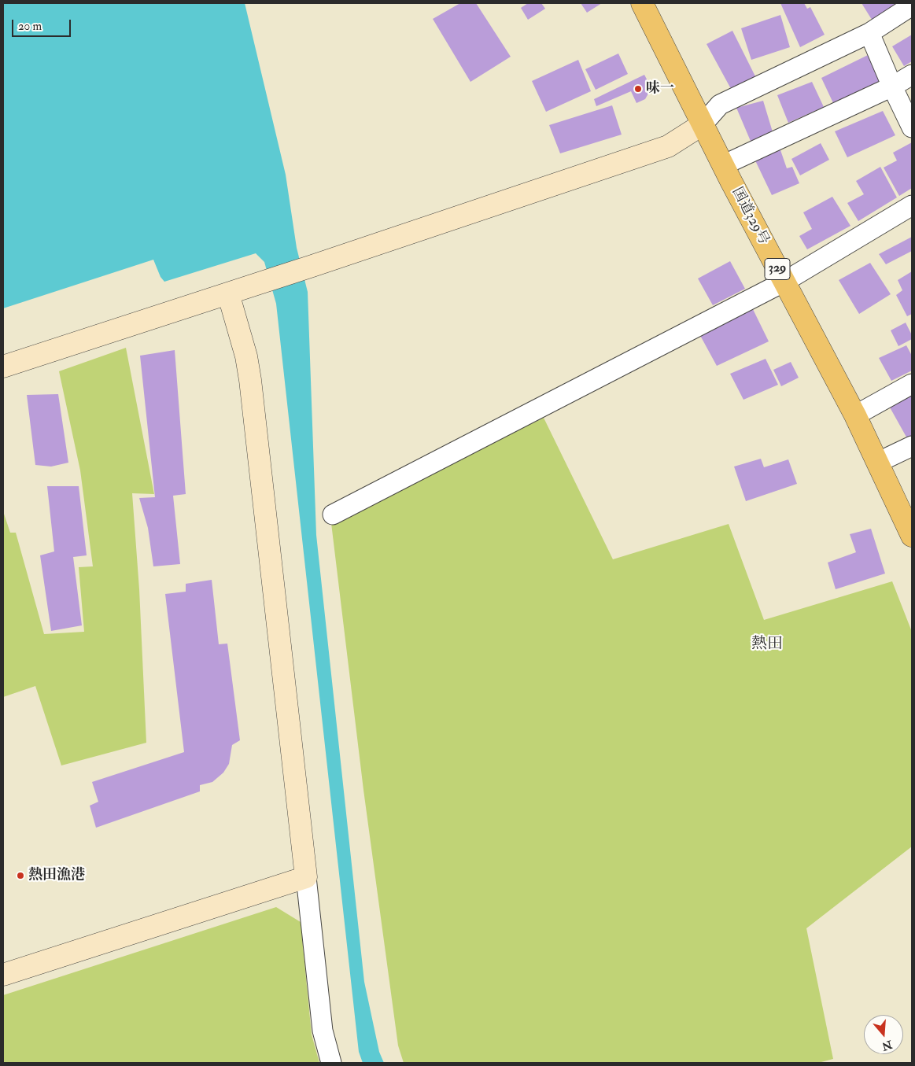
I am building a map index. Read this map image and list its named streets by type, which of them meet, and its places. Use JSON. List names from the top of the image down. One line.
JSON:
{"streets":{"highway":["国道329号","329"]},"districts":["熱田"],"places":["味一","熱田漁港"],"scale_bar":"20 m","north":"bottom"}
